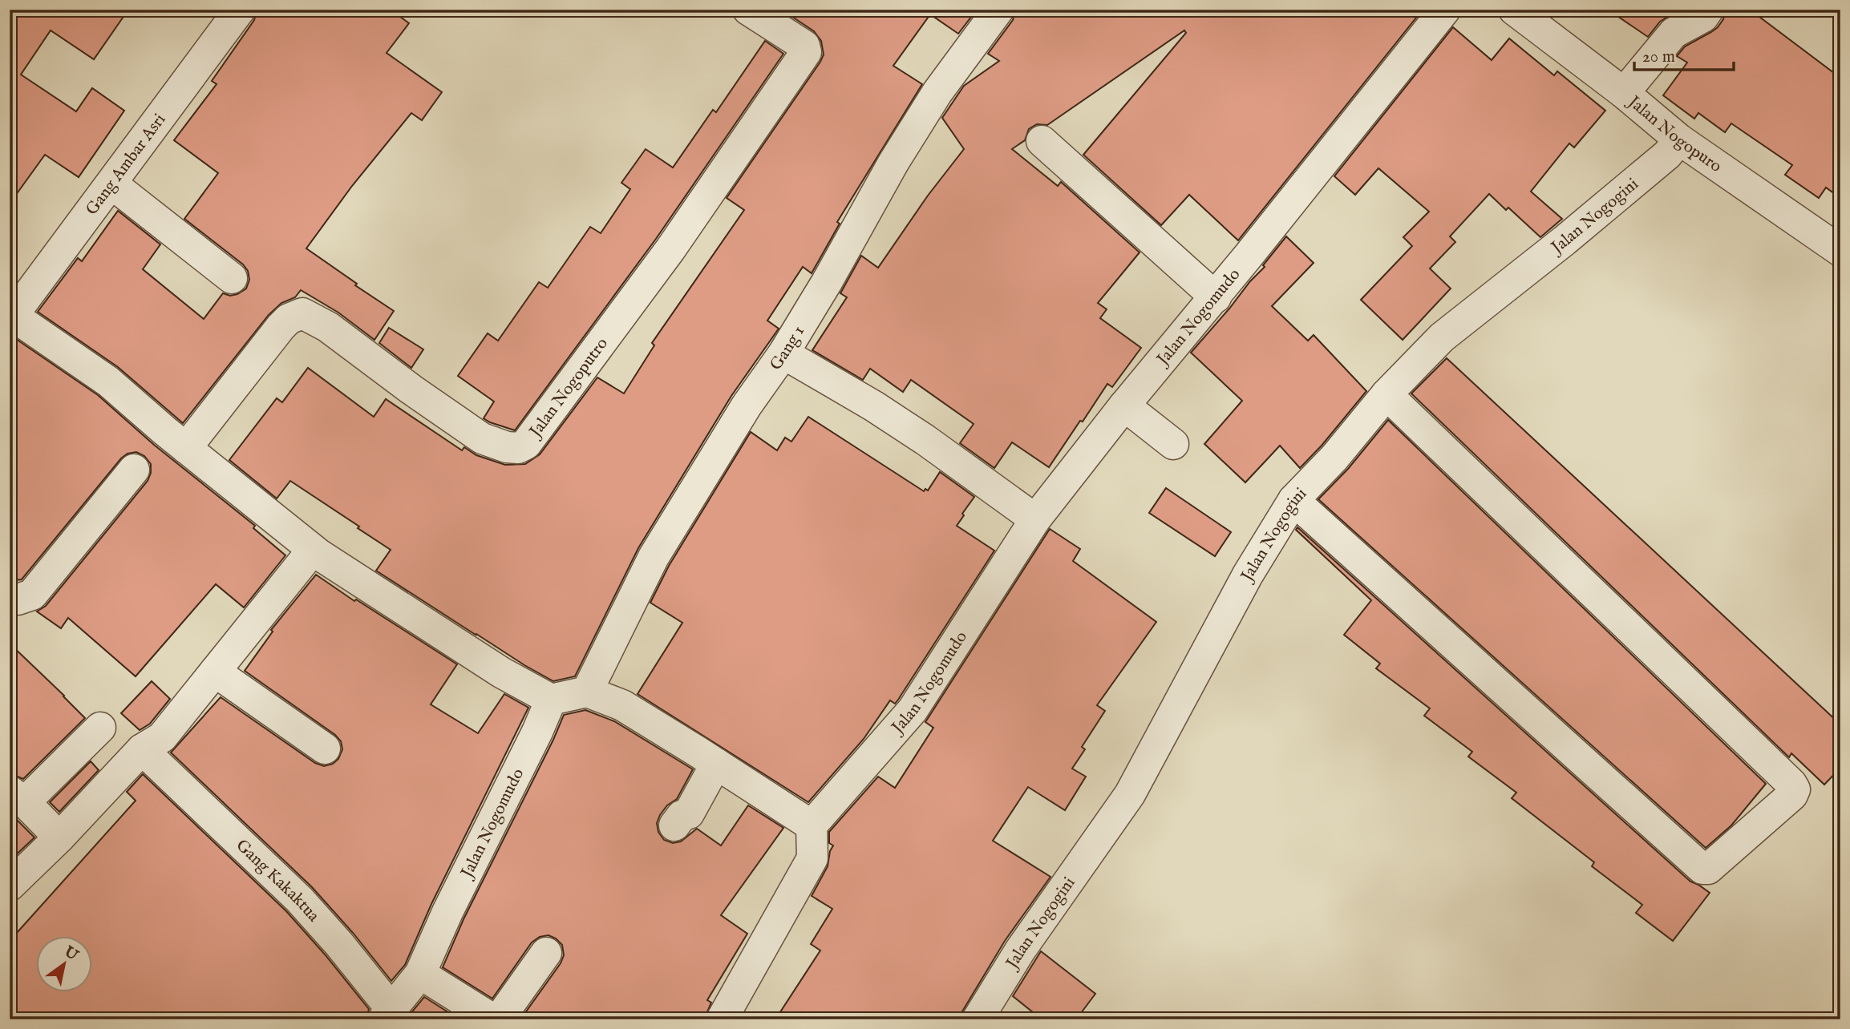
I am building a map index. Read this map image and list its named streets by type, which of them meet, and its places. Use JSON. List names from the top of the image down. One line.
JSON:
{"streets":{"street":["Jalan Nogopuro","Gang Ambar Asri","Jalan Nogogini","Jalan Nogomudo","Gang 1","Jalan Nogoputro","Gang Kakaktua"]},"crossings":[["Jalan Nogopuro","Jalan Nogogini"],["Jalan Nogomudo","Gang Kakaktua"]],"scale_bar":"20 m","north":"top right"}
